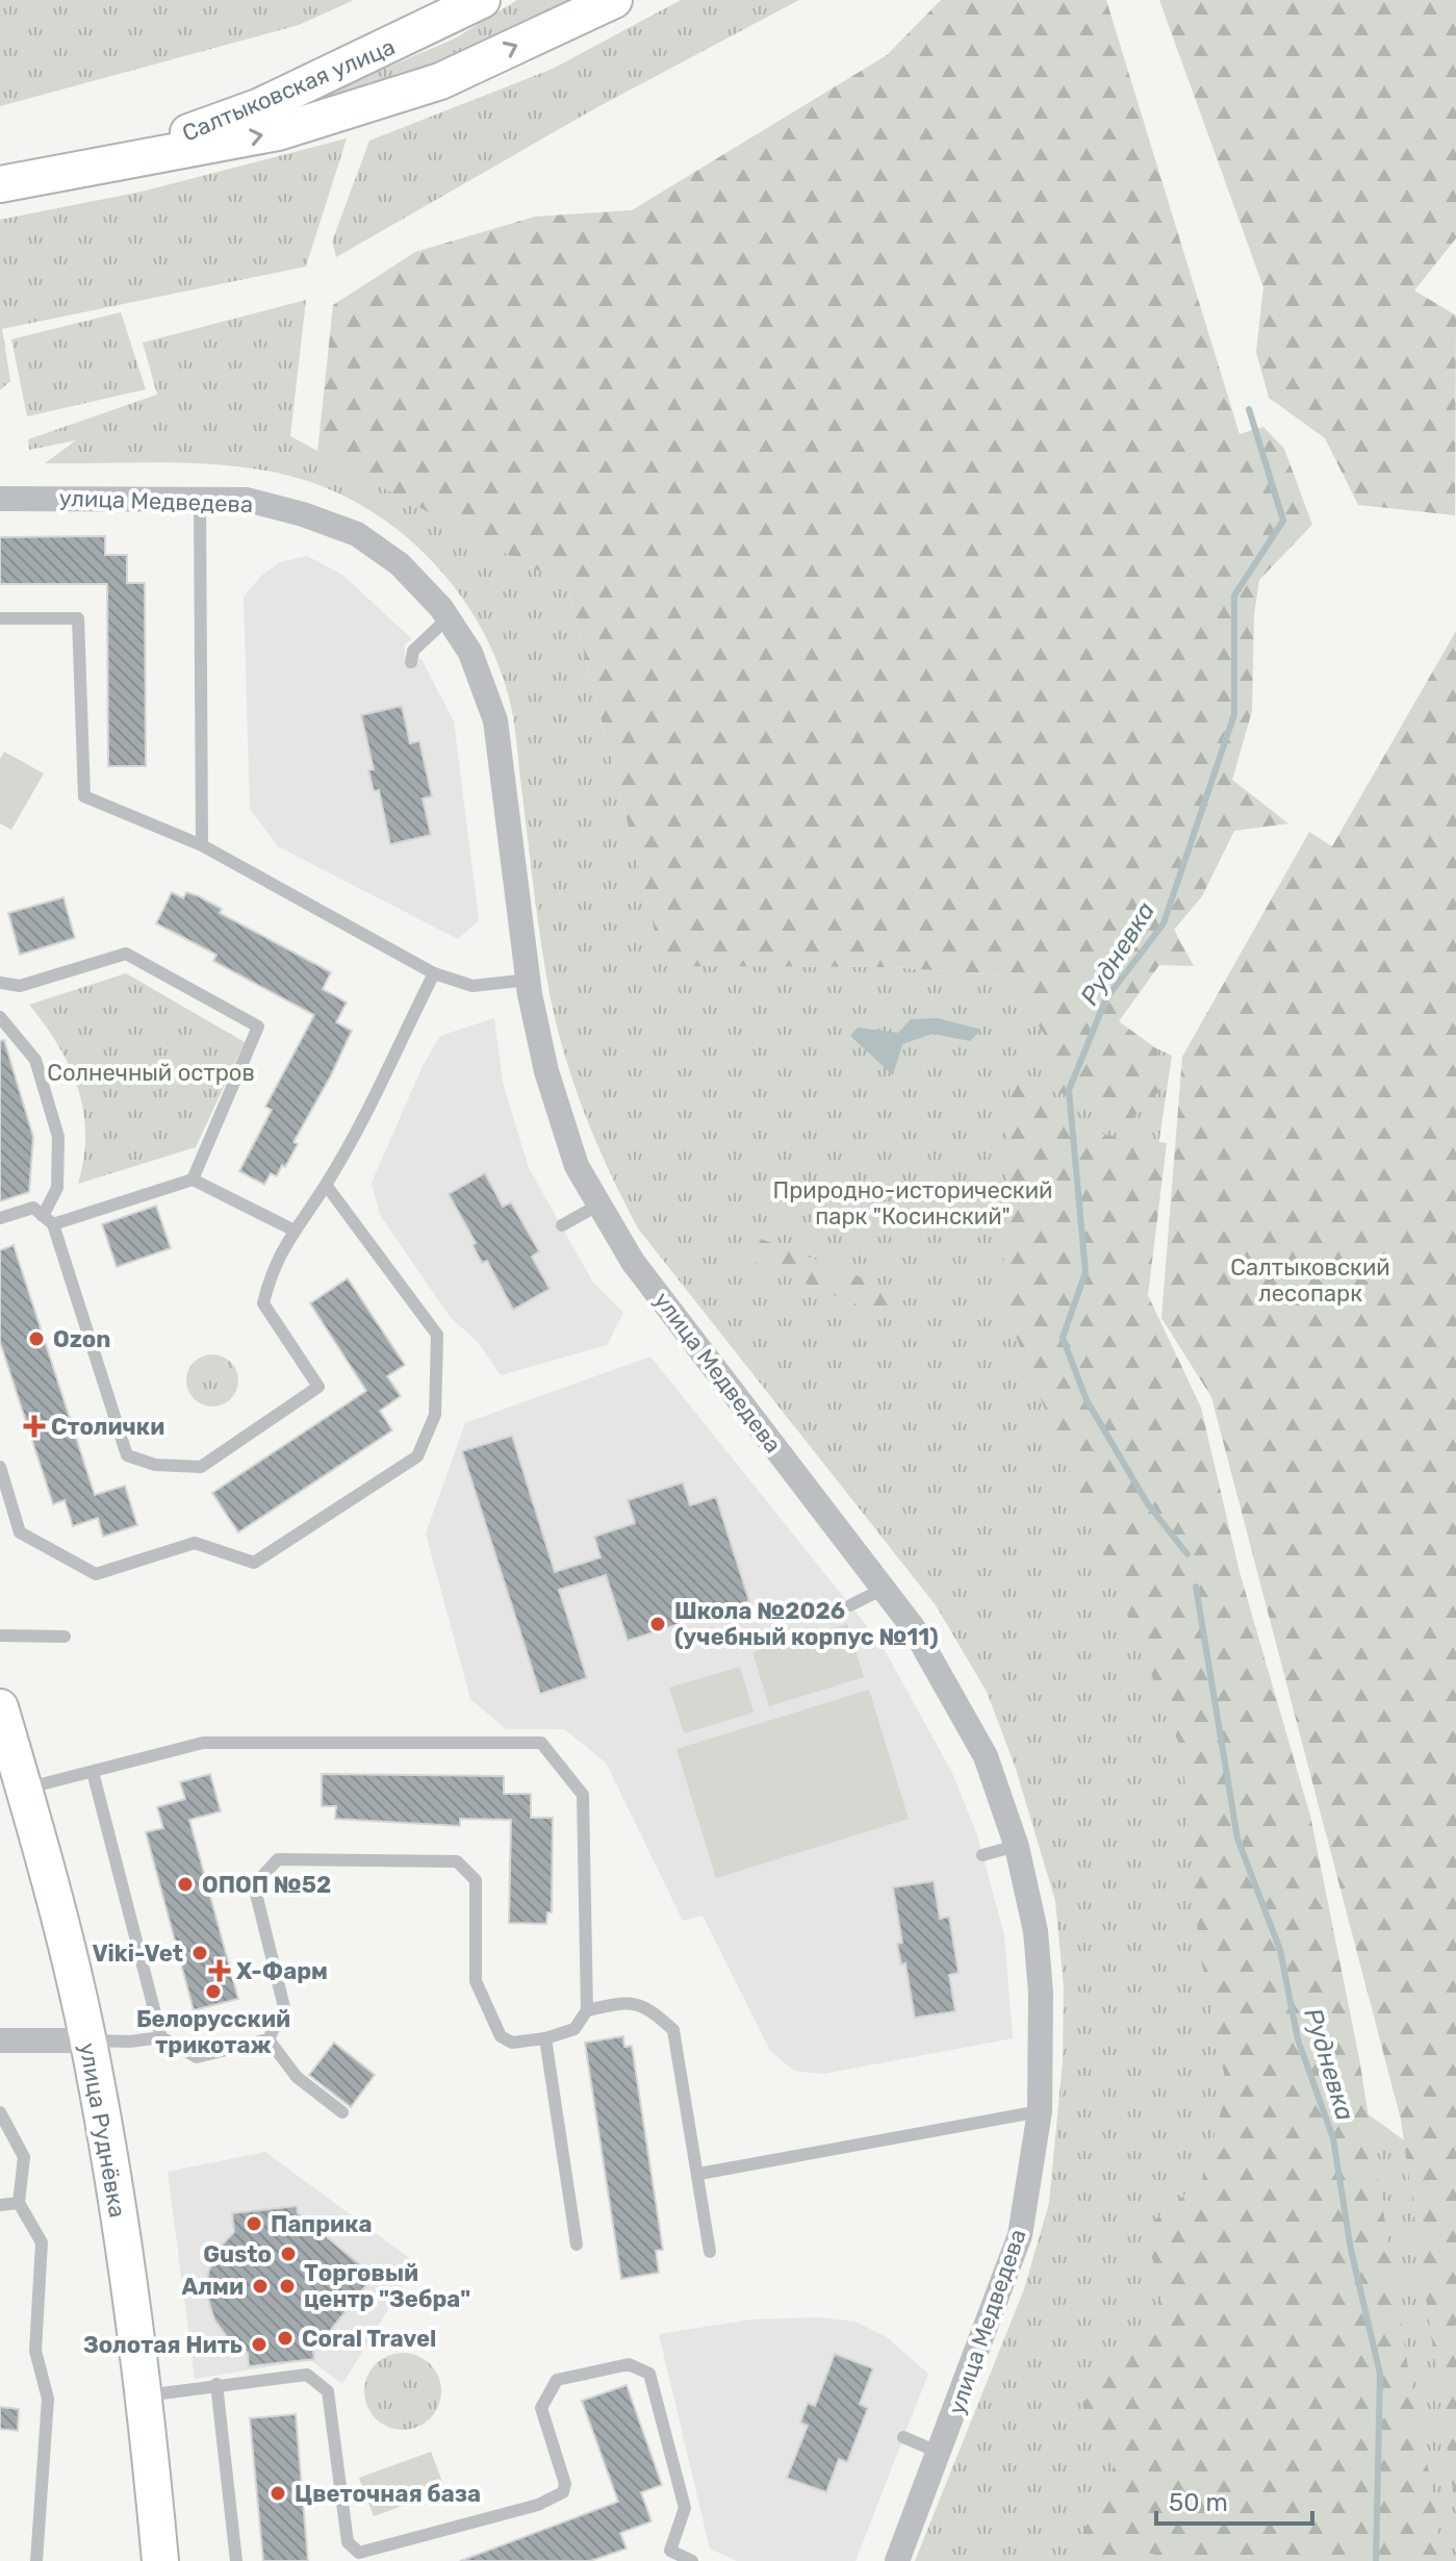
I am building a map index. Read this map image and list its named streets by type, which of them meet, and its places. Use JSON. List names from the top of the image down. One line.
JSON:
{"streets":{"main road":["Салтыковская улица","улица Руднёвка"],"street":["улица Медведева"]},"water":["Рудневка"],"parks":["Солнечный остров","Природно-исторический парк \"Косинский\"","Салтыковский лесопарк"],"places":{"other":["Ozon","Школа №2026 (учебный корпус №11)","ОПОП №52","Viki-Vet","Белорусский трикотаж","Паприка","Gusto","Алми","Торговый центр \"Зебра\"","Coral Travel","Золотая Нить","Цветочная база"],"health":["Столички","X-Фарм"]},"scale_bar":"50 m"}
